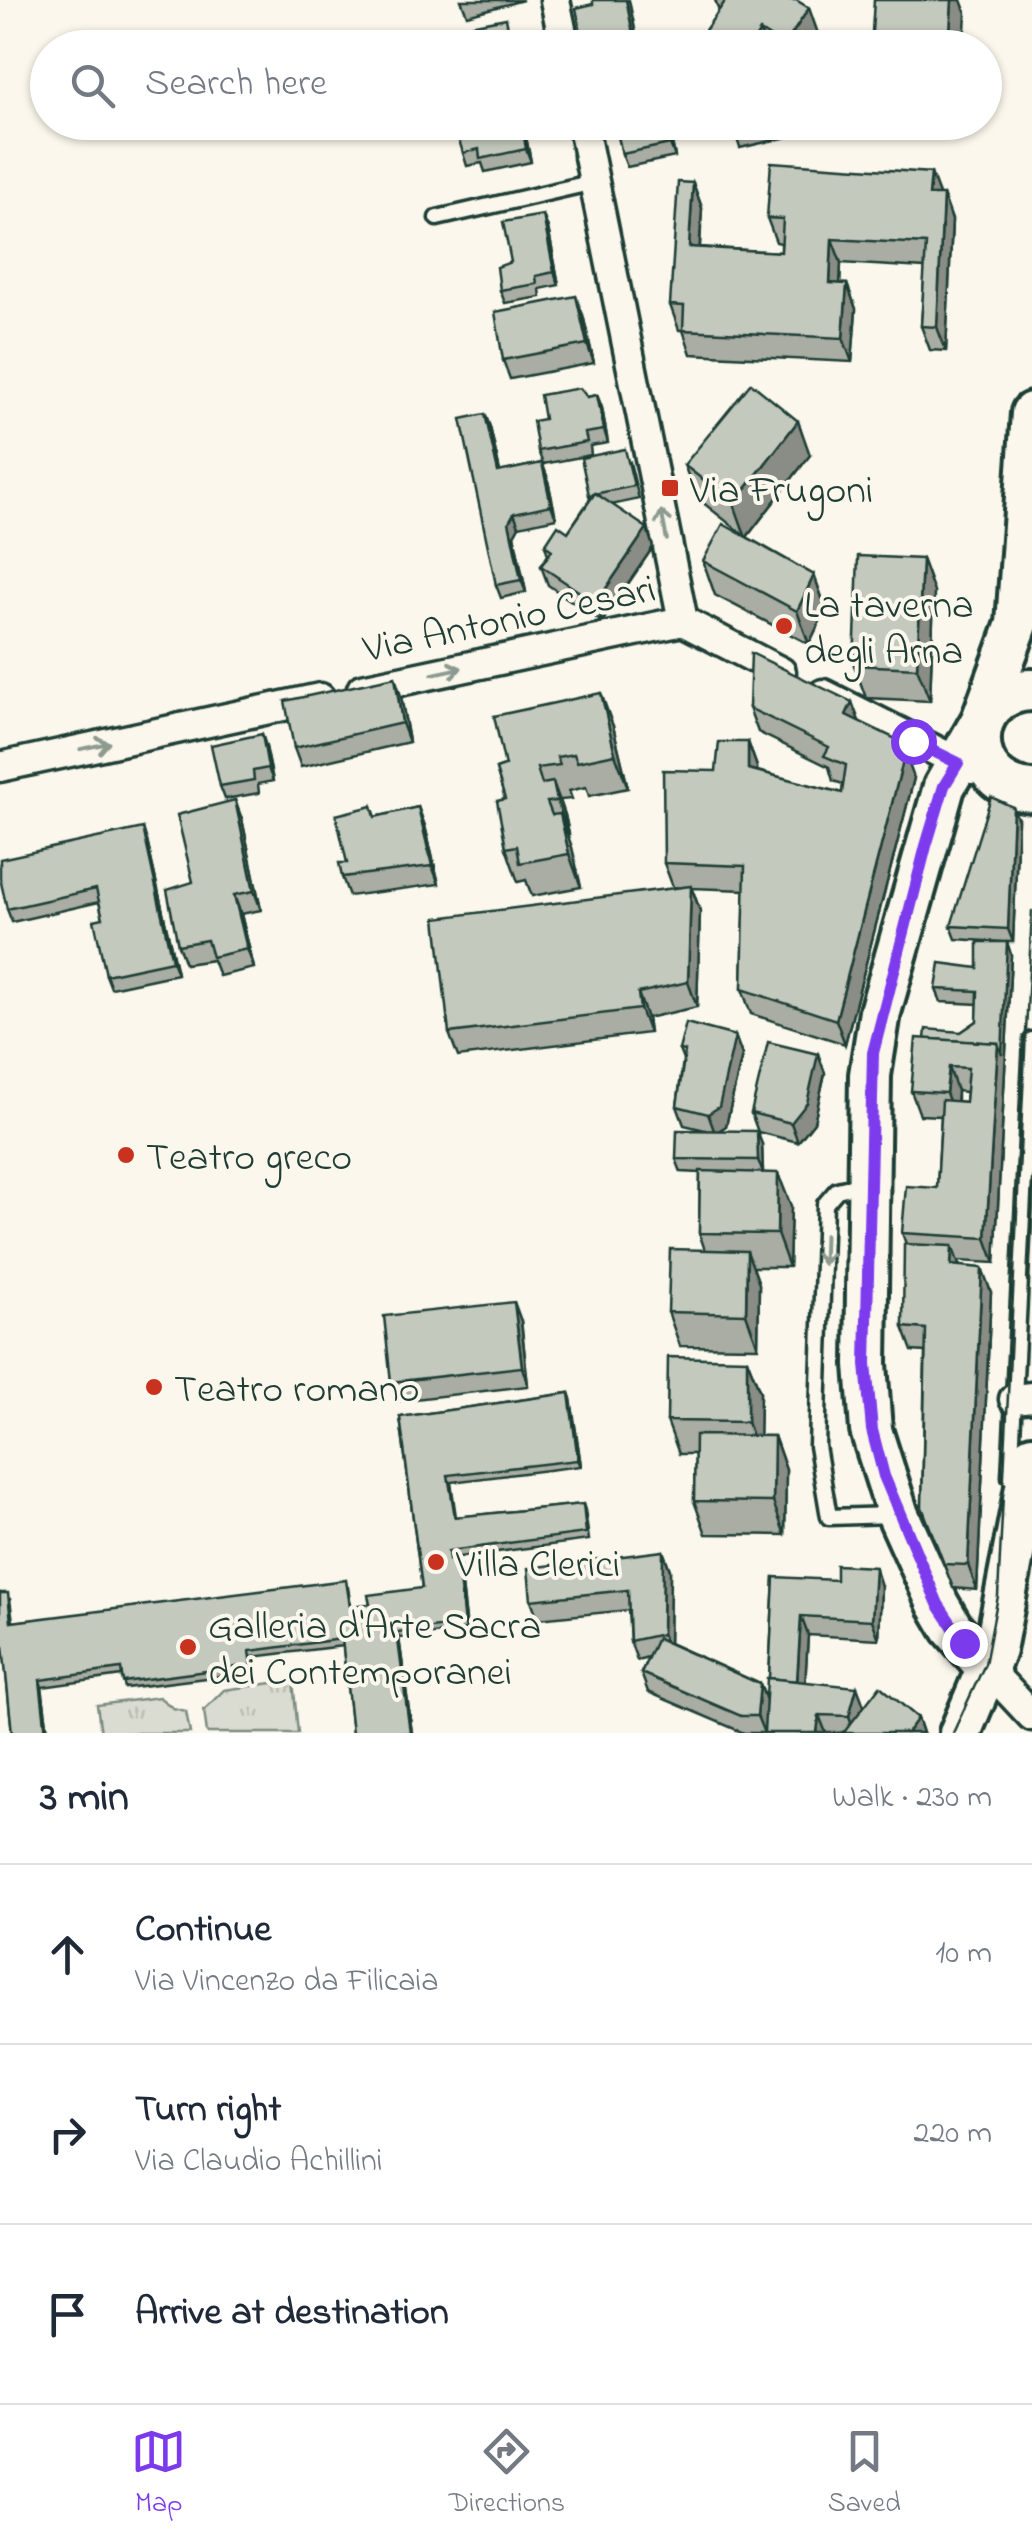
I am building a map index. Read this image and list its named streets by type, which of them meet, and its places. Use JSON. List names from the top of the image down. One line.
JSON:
{"streets":{"street":["Via Antonio Cesari"]},"one_way":["Via Antonio Cesari"],"places":{"transit":["Via Frugoni"],"other":["La taverna degli Arna","Teatro greco","Teatro romano","Villa Clerici","Galleria d'Arte Sacra dei Contemporanei"]},"page":{"search":"Search here","heading":["3 min","Walk · 230 m"],"list":[["Continue","Via Vincenzo da Filicaia","10 m"],["Turn right","Via Claudio Achillini","220 m"],"Arrive at destination"],"nav":["Map","Directions","Saved"]}}
